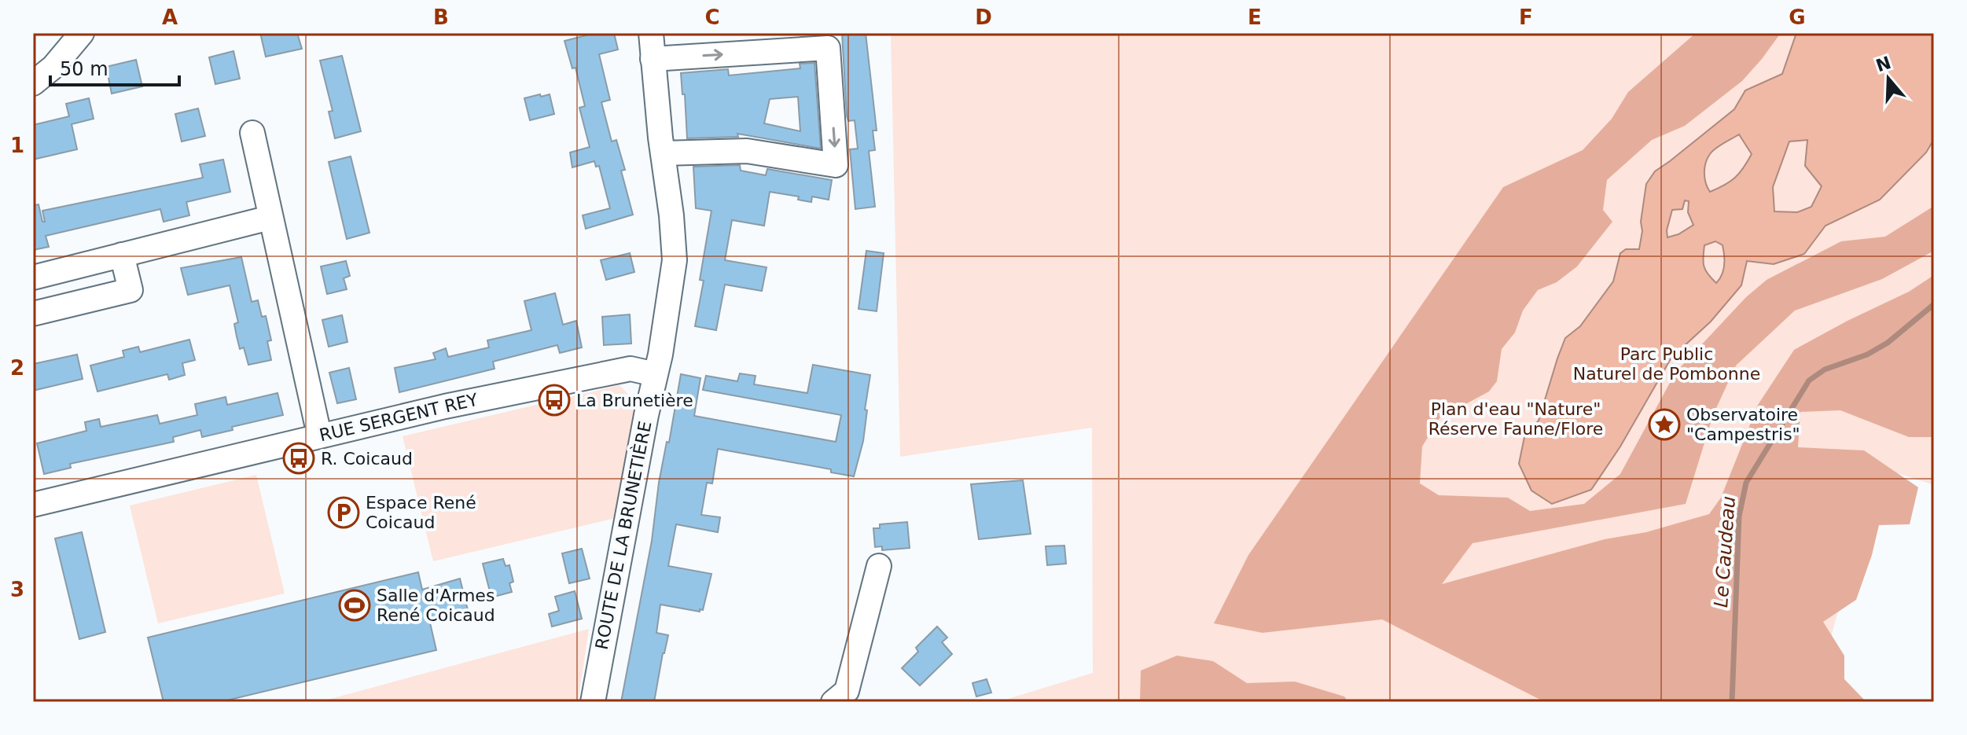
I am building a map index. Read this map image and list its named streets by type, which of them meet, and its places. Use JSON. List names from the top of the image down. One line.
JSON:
{"streets":{"street":["RUE SERGENT REY","ROUTE DE LA BRUNETIÈRE"]},"crossings":[["RUE SERGENT REY","ROUTE DE LA BRUNETIÈRE"]],"water":["Le Caudeau"],"parks":["Parc Public Naturel de Pombonne","Plan d'eau \"Nature\" Réserve Faune/Flore"],"places":{"bus stop":["La Brunetière","R. Coicaud"],"place":["Observatoire \"Campestris\""],"parking":["Espace René Coicaud"],"sports":["Salle d'Armes René Coicaud"]},"scale_bar":"50 m","north":"top","grid":{"columns":["A","B","C","D","E","F","G"],"rows":["1","2","3"]}}
